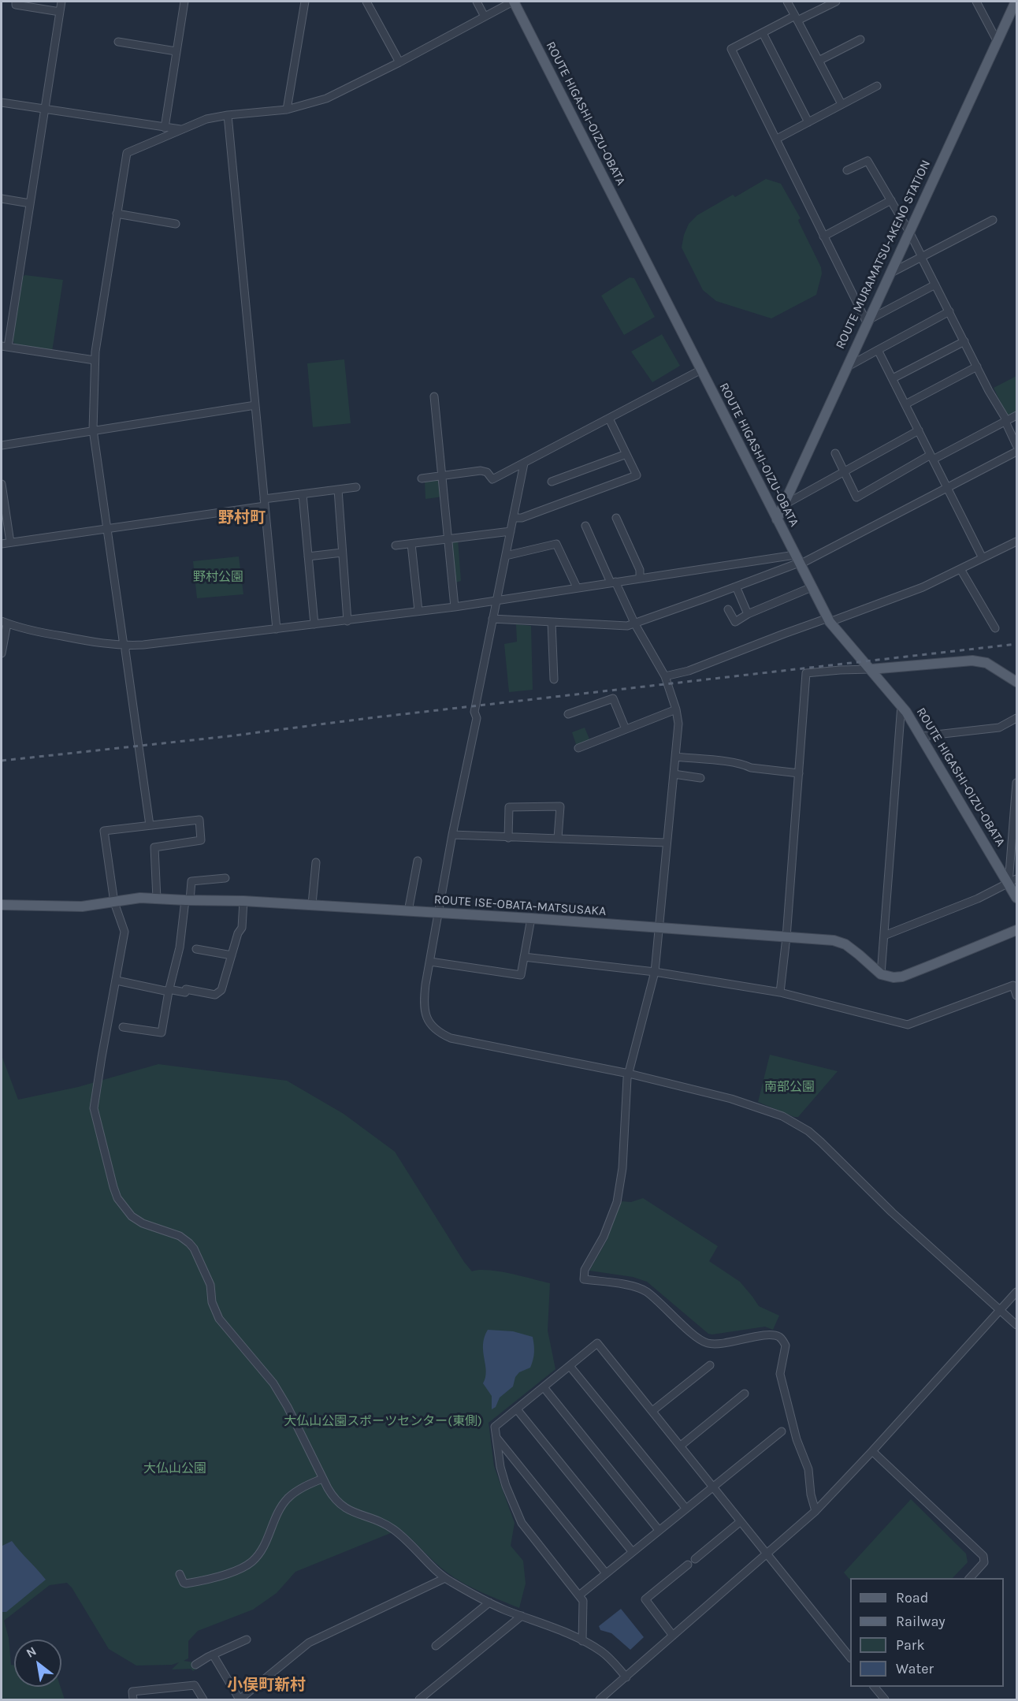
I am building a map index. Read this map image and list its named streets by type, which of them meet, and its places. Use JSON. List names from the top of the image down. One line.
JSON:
{"streets":{"main road":["ROUTE HIGASHI-OIZU-OBATA","ROUTE MURAMATSU-AKENO STATION","ROUTE ISE-OBATA-MATSUSAKA"]},"crossings":[["ROUTE HIGASHI-OIZU-OBATA","ROUTE MURAMATSU-AKENO STATION"]],"districts":["野村町","小俣町新村"],"parks":["野村公園","南部公園","大仏山公園スポーツセンター(東側)","大仏山公園"],"legend":["Road","Railway","Park","Water"],"north":"top left"}
